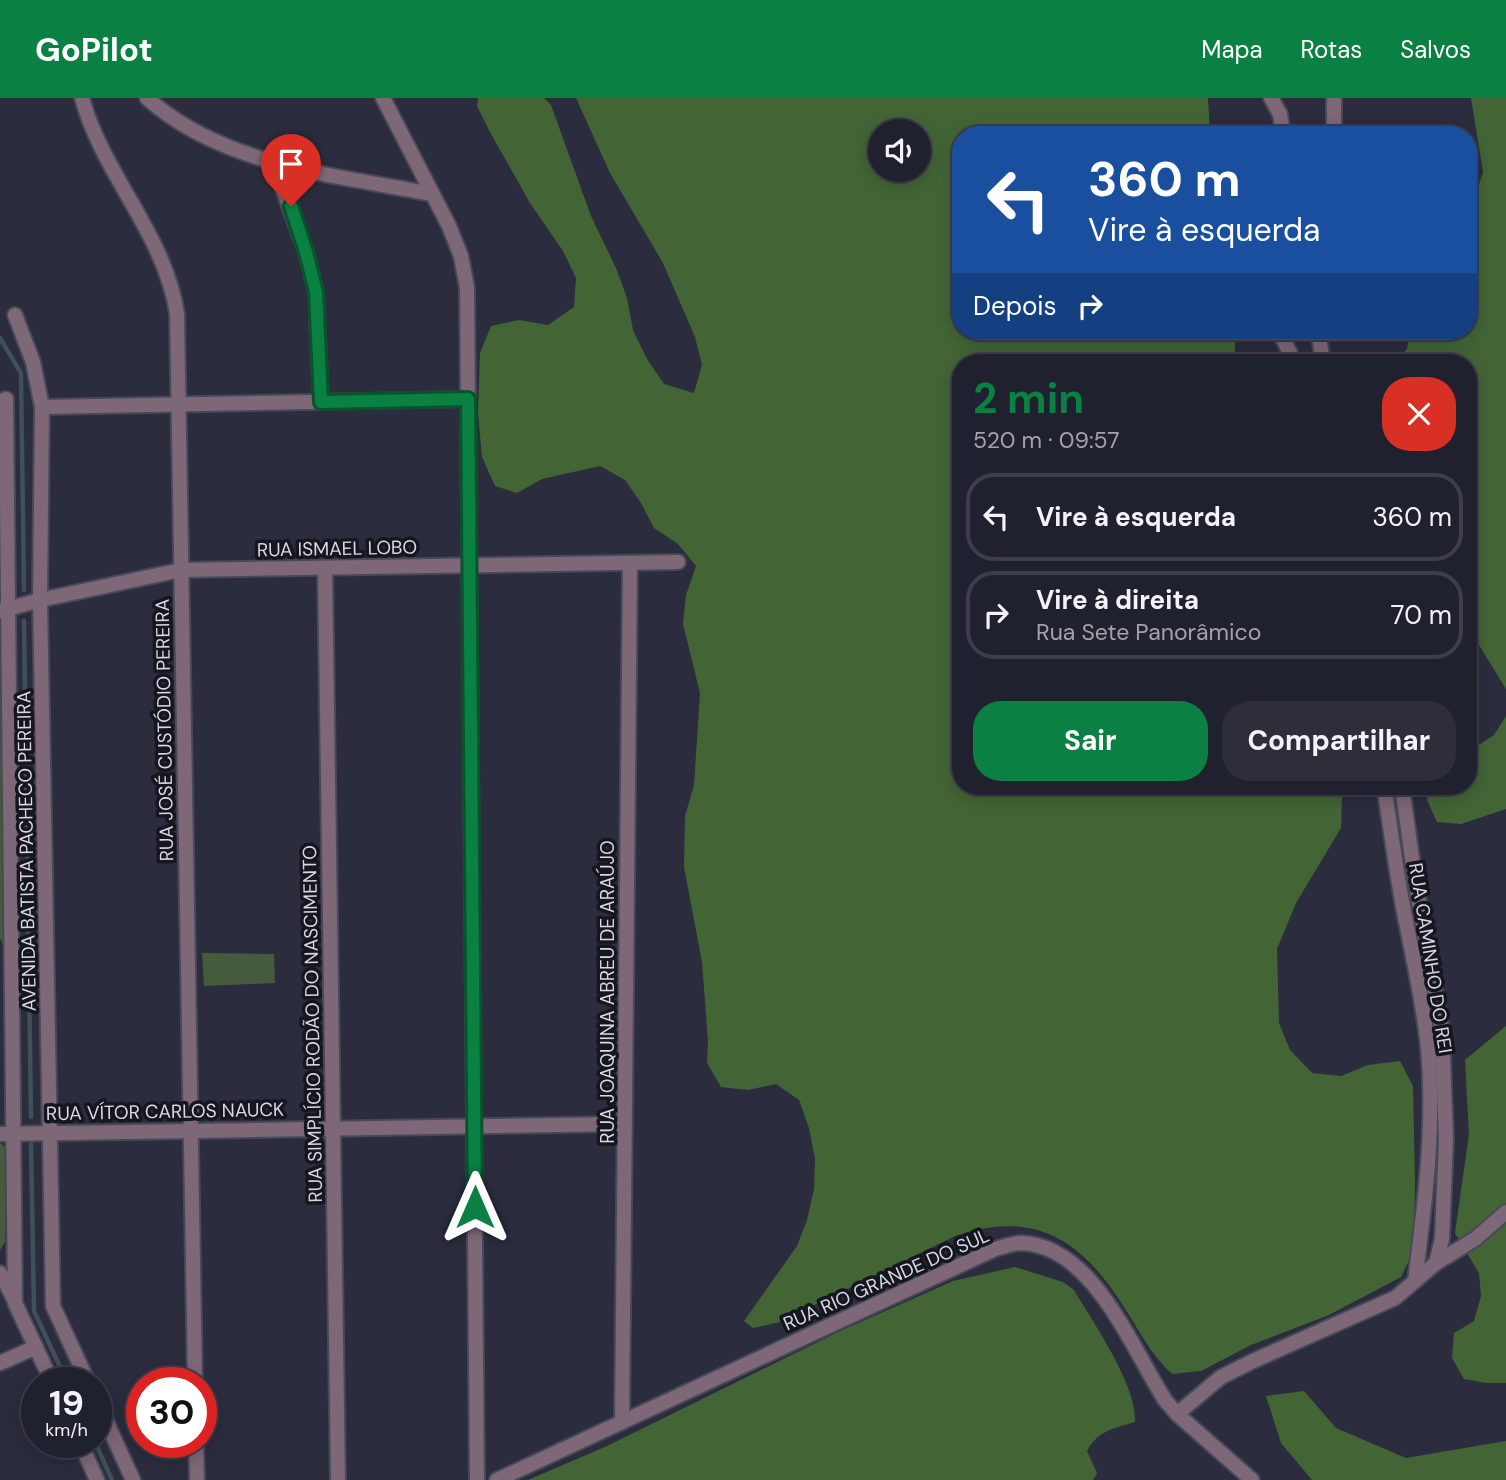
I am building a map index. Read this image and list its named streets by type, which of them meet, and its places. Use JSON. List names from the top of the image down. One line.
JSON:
{"streets":{"street":["RUA ISMAEL LOBO","RUA JOSÉ CUSTÓDIO PEREIRA","AVENIDA BATISTA PACHECO PEREIRA","RUA CAMINHO DO REI","RUA JOAQUINA ABREU DE ARAÚJO","RUA SIMPLÍCIO RODÃO DO NASCIMENTO","RUA VÍTOR CARLOS NAUCK","RUA RIO GRANDE DO SUL"]},"crossings":[["RUA ISMAEL LOBO","RUA JOSÉ CUSTÓDIO PEREIRA"],["RUA ISMAEL LOBO","AVENIDA BATISTA PACHECO PEREIRA"],["RUA ISMAEL LOBO","RUA JOAQUINA ABREU DE ARAÚJO"],["RUA ISMAEL LOBO","RUA SIMPLÍCIO RODÃO DO NASCIMENTO"],["RUA JOSÉ CUSTÓDIO PEREIRA","RUA VÍTOR CARLOS NAUCK"],["AVENIDA BATISTA PACHECO PEREIRA","RUA VÍTOR CARLOS NAUCK"],["RUA JOAQUINA ABREU DE ARAÚJO","RUA VÍTOR CARLOS NAUCK"],["RUA JOAQUINA ABREU DE ARAÚJO","RUA RIO GRANDE DO SUL"],["RUA SIMPLÍCIO RODÃO DO NASCIMENTO","RUA VÍTOR CARLOS NAUCK"]],"page":{"header":"GoPilot","nav":["Mapa","Rotas","Salvos"],"turn":["360 m","Vire à esquerda"],"then":"Depois","heading":["2 min","520 m · 09:57"],"list":[{"name":"Vire à esquerda","value":"360 m"},{"name":"Vire à direita","note":"Rua Sete Panorâmico","value":"70 m"}],"buttons":["Sair","Compartilhar"],"speed":"19 km/h","limit":"30"}}
